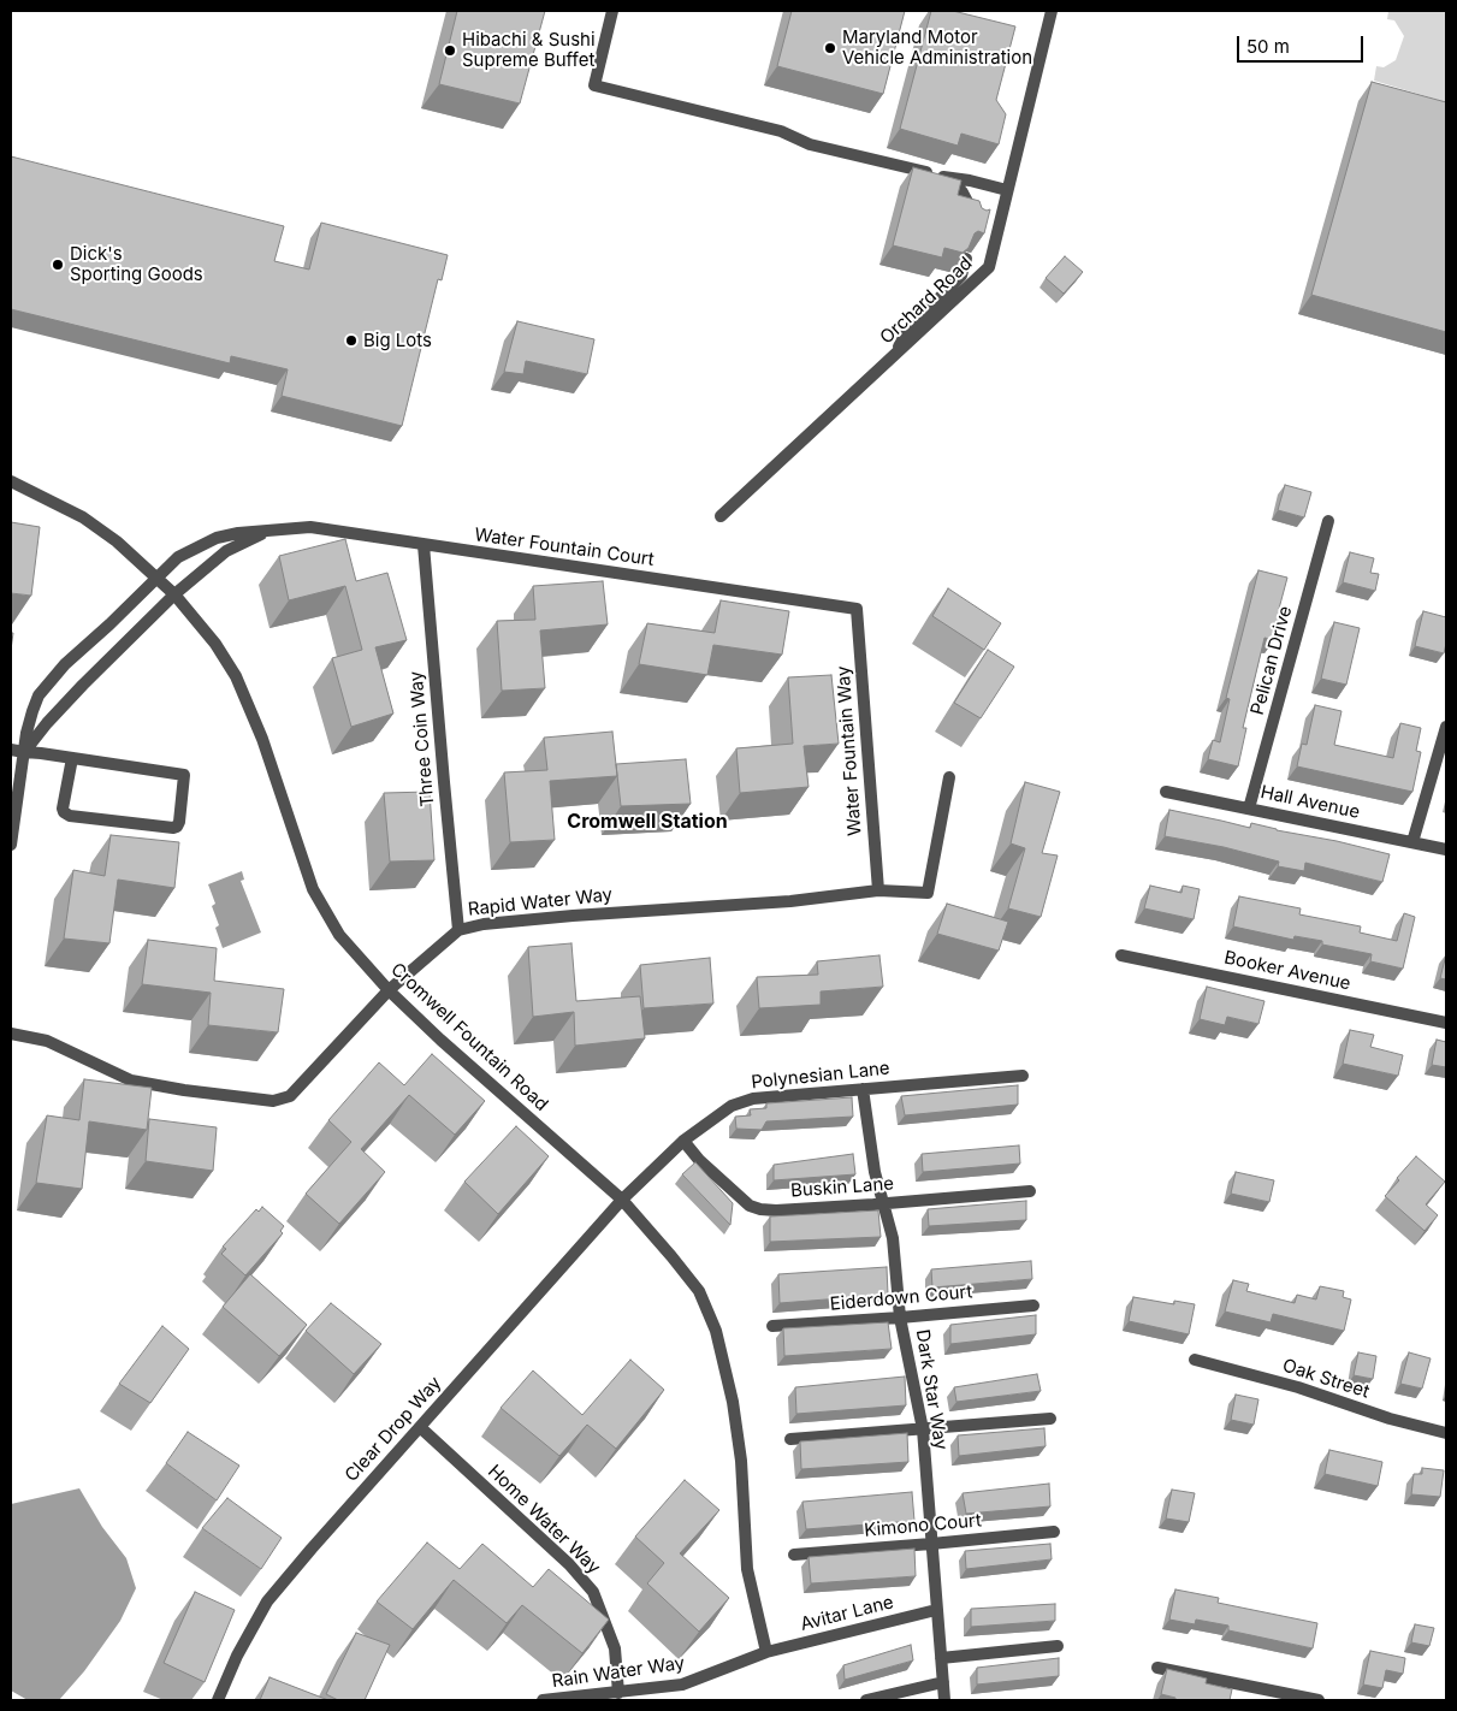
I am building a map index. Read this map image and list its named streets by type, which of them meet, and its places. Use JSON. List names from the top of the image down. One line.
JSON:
{"streets":{"street":["Orchard Road","Water Fountain Court","Pelican Drive","Three Coin Way","Water Fountain Way","Hall Avenue","Rapid Water Way","Booker Avenue","Cromwell Fountain Road","Polynesian Lane","Buskin Lane","Eiderdown Court","Oak Street","Dark Star Way","Clear Drop Way","Home Water Way","Kimono Court","Avitar Lane","Rain Water Way"]},"crossings":[["Water Fountain Court","Three Coin Way"],["Water Fountain Court","Water Fountain Way"],["Water Fountain Court","Cromwell Fountain Road"],["Pelican Drive","Hall Avenue"],["Three Coin Way","Rapid Water Way"],["Water Fountain Way","Rapid Water Way"],["Rapid Water Way","Cromwell Fountain Road"],["Cromwell Fountain Road","Polynesian Lane"],["Cromwell Fountain Road","Clear Drop Way"],["Cromwell Fountain Road","Avitar Lane"],["Cromwell Fountain Road","Rain Water Way"],["Polynesian Lane","Buskin Lane"],["Polynesian Lane","Dark Star Way"],["Polynesian Lane","Clear Drop Way"],["Buskin Lane","Dark Star Way"],["Eiderdown Court","Dark Star Way"],["Dark Star Way","Kimono Court"],["Dark Star Way","Avitar Lane"],["Clear Drop Way","Home Water Way"],["Home Water Way","Rain Water Way"],["Avitar Lane","Rain Water Way"]],"districts":["Cromwell Station"],"places":["Maryland Motor Vehicle Administration","Hibachi & Sushi Supreme Buffet","Dick's Sporting Goods","Big Lots"],"scale_bar":"50 m"}
